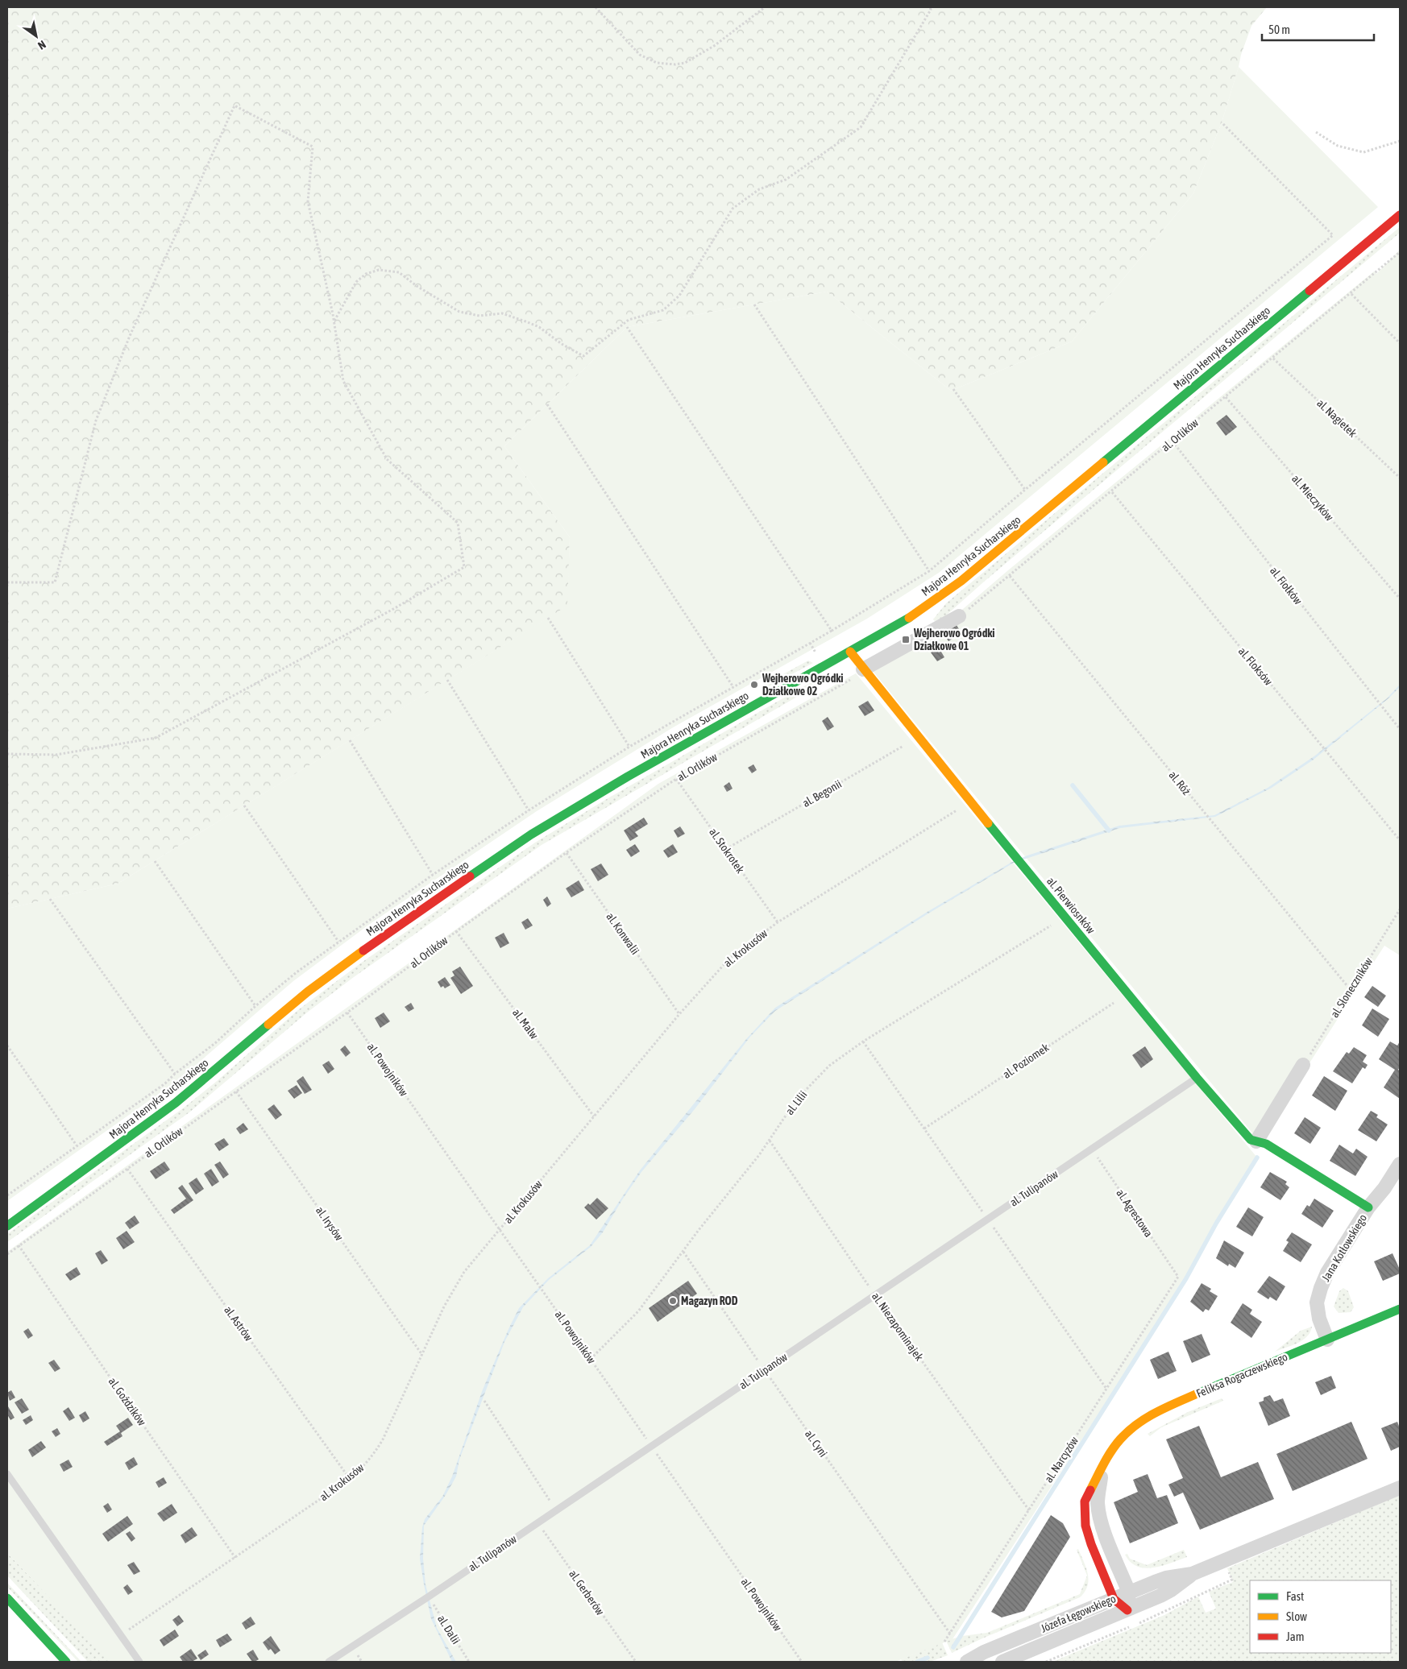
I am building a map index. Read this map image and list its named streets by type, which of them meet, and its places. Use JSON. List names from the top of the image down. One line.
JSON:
{"streets":{"street":["Majora Henryka Sucharskiego","al. Pierwiosnków","Jana Kotłowskiego","Feliksa Rogaczewskiego","Józefa Łęgowskiego"],"lane":["al. Tulipanów"],"path":["al. Nagietek","al. Orlików","al. Mieczyków","al. Fiołków","al. Floksów","al. Róż","al. Begonii","al. Stokrotek","al. Konwalii","al. Krokusów","al. Słoneczników","al. Malw","al. Poziomek","al. Powojników","al. Lilii","al. Agrestowa","al. Irysów","al. Astrów","al. Niezapominajek","al. Goździków","al. Cyni","al. Narcyzów","al. Gerberów","al. Dalii"]},"crossings":[["Majora Henryka Sucharskiego","al. Pierwiosnków"],["al. Nagietek","al. Orlików"],["al. Orlików","al. Mieczyków"],["al. Orlików","al. Fiołków"],["al. Orlików","al. Floksów"],["al. Orlików","al. Róż"],["al. Orlików","al. Stokrotek"],["al. Orlików","al. Pierwiosnków"],["al. Orlików","al. Konwalii"],["al. Orlików","al. Malw"],["al. Orlików","al. Powojników"],["al. Orlików","al. Irysów"],["al. Orlików","al. Astrów"],["al. Orlików","al. Goździków"],["al. Róż","al. Słoneczników"],["al. Begonii","al. Stokrotek"],["al. Begonii","al. Pierwiosnków"],["al. Stokrotek","al. Krokusów"],["al. Pierwiosnków","al. Krokusów"],["al. Pierwiosnków","al. Poziomek"],["al. Pierwiosnków","al. Lilii"],["al. Pierwiosnków","al. Tulipanów"],["al. Pierwiosnków","Jana Kotłowskiego"],["al. Konwalii","al. Krokusów"],["al. Krokusów","al. Malw"],["al. Krokusów","al. Powojników"],["al. Krokusów","al. Irysów"],["al. Krokusów","al. Astrów"],["al. Krokusów","al. Goździków"],["al. Powojników","al. Lilii"],["al. Powojników","al. Tulipanów"],["al. Lilii","al. Niezapominajek"],["al. Lilii","al. Cyni"],["al. Tulipanów","al. Agrestowa"],["al. Tulipanów","al. Niezapominajek"],["al. Tulipanów","al. Cyni"],["al. Tulipanów","al. Gerberów"],["al. Tulipanów","al. Dalii"],["al. Agrestowa","al. Narcyzów"],["Jana Kotłowskiego","Feliksa Rogaczewskiego"],["al. Niezapominajek","al. Narcyzów"],["Feliksa Rogaczewskiego","Józefa Łęgowskiego"],["al. Cyni","al. Narcyzów"]],"places":{"transit":["Wejherowo Ogródki Działkowe 01"],"other":["Wejherowo Ogródki Działkowe 02","Magazyn ROD"]},"legend":["Fast","Slow","Jam"],"scale_bar":"50 m","north":"bottom right"}
